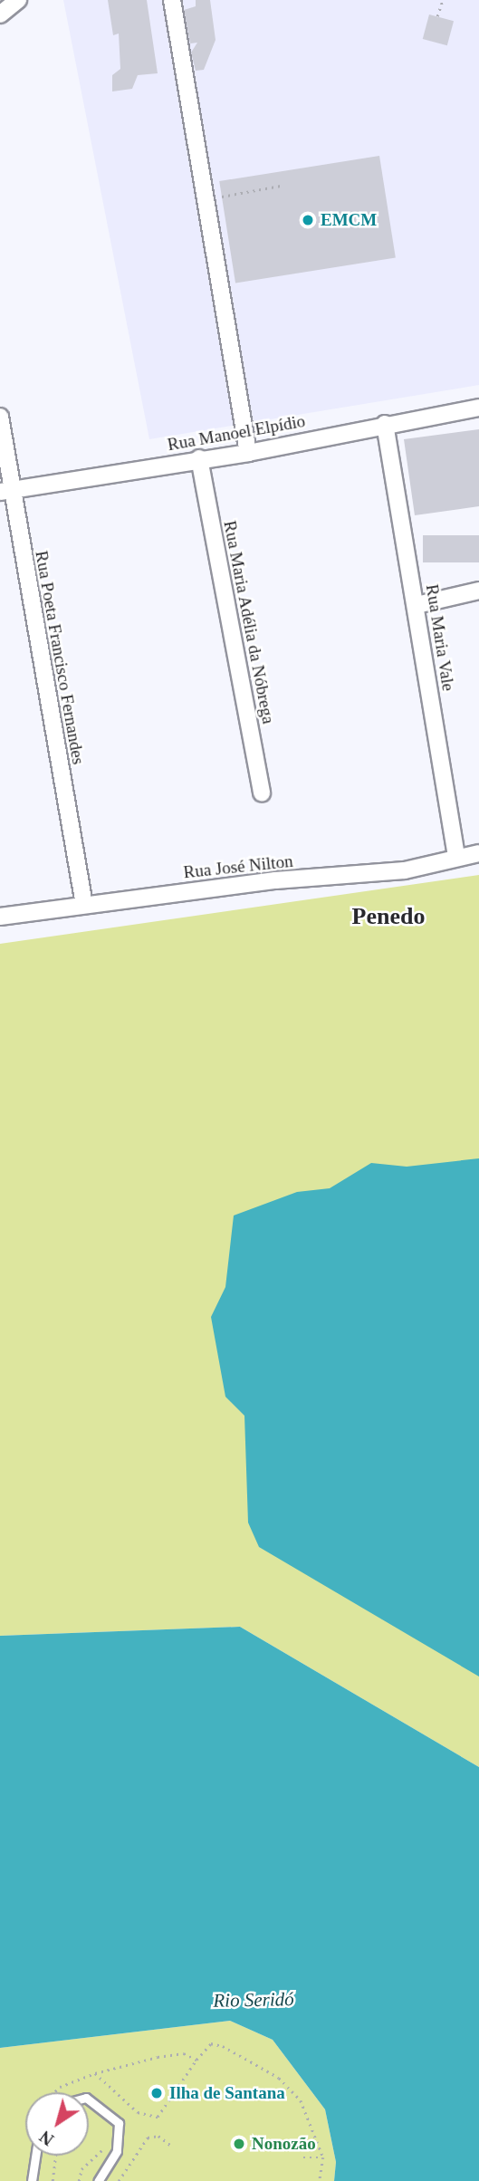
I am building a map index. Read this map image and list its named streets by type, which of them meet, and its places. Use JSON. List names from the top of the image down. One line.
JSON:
{"streets":{"street":["Rua Manoel Elpídio","Rua Maria Adélia da Nóbrega","Rua Maria Vale","Rua Poeta Francisco Fernandes","Rua José Nilton"]},"crossings":[["Rua Manoel Elpídio","Rua Maria Adélia da Nóbrega"],["Rua Manoel Elpídio","Rua Maria Vale"],["Rua Manoel Elpídio","Rua Poeta Francisco Fernandes"],["Rua Maria Vale","Rua José Nilton"],["Rua Poeta Francisco Fernandes","Rua José Nilton"]],"districts":["Penedo"],"water":["Rio Seridó"],"places":["EMCM","Ilha de Santana","Nonozão"],"north":"bottom left"}
